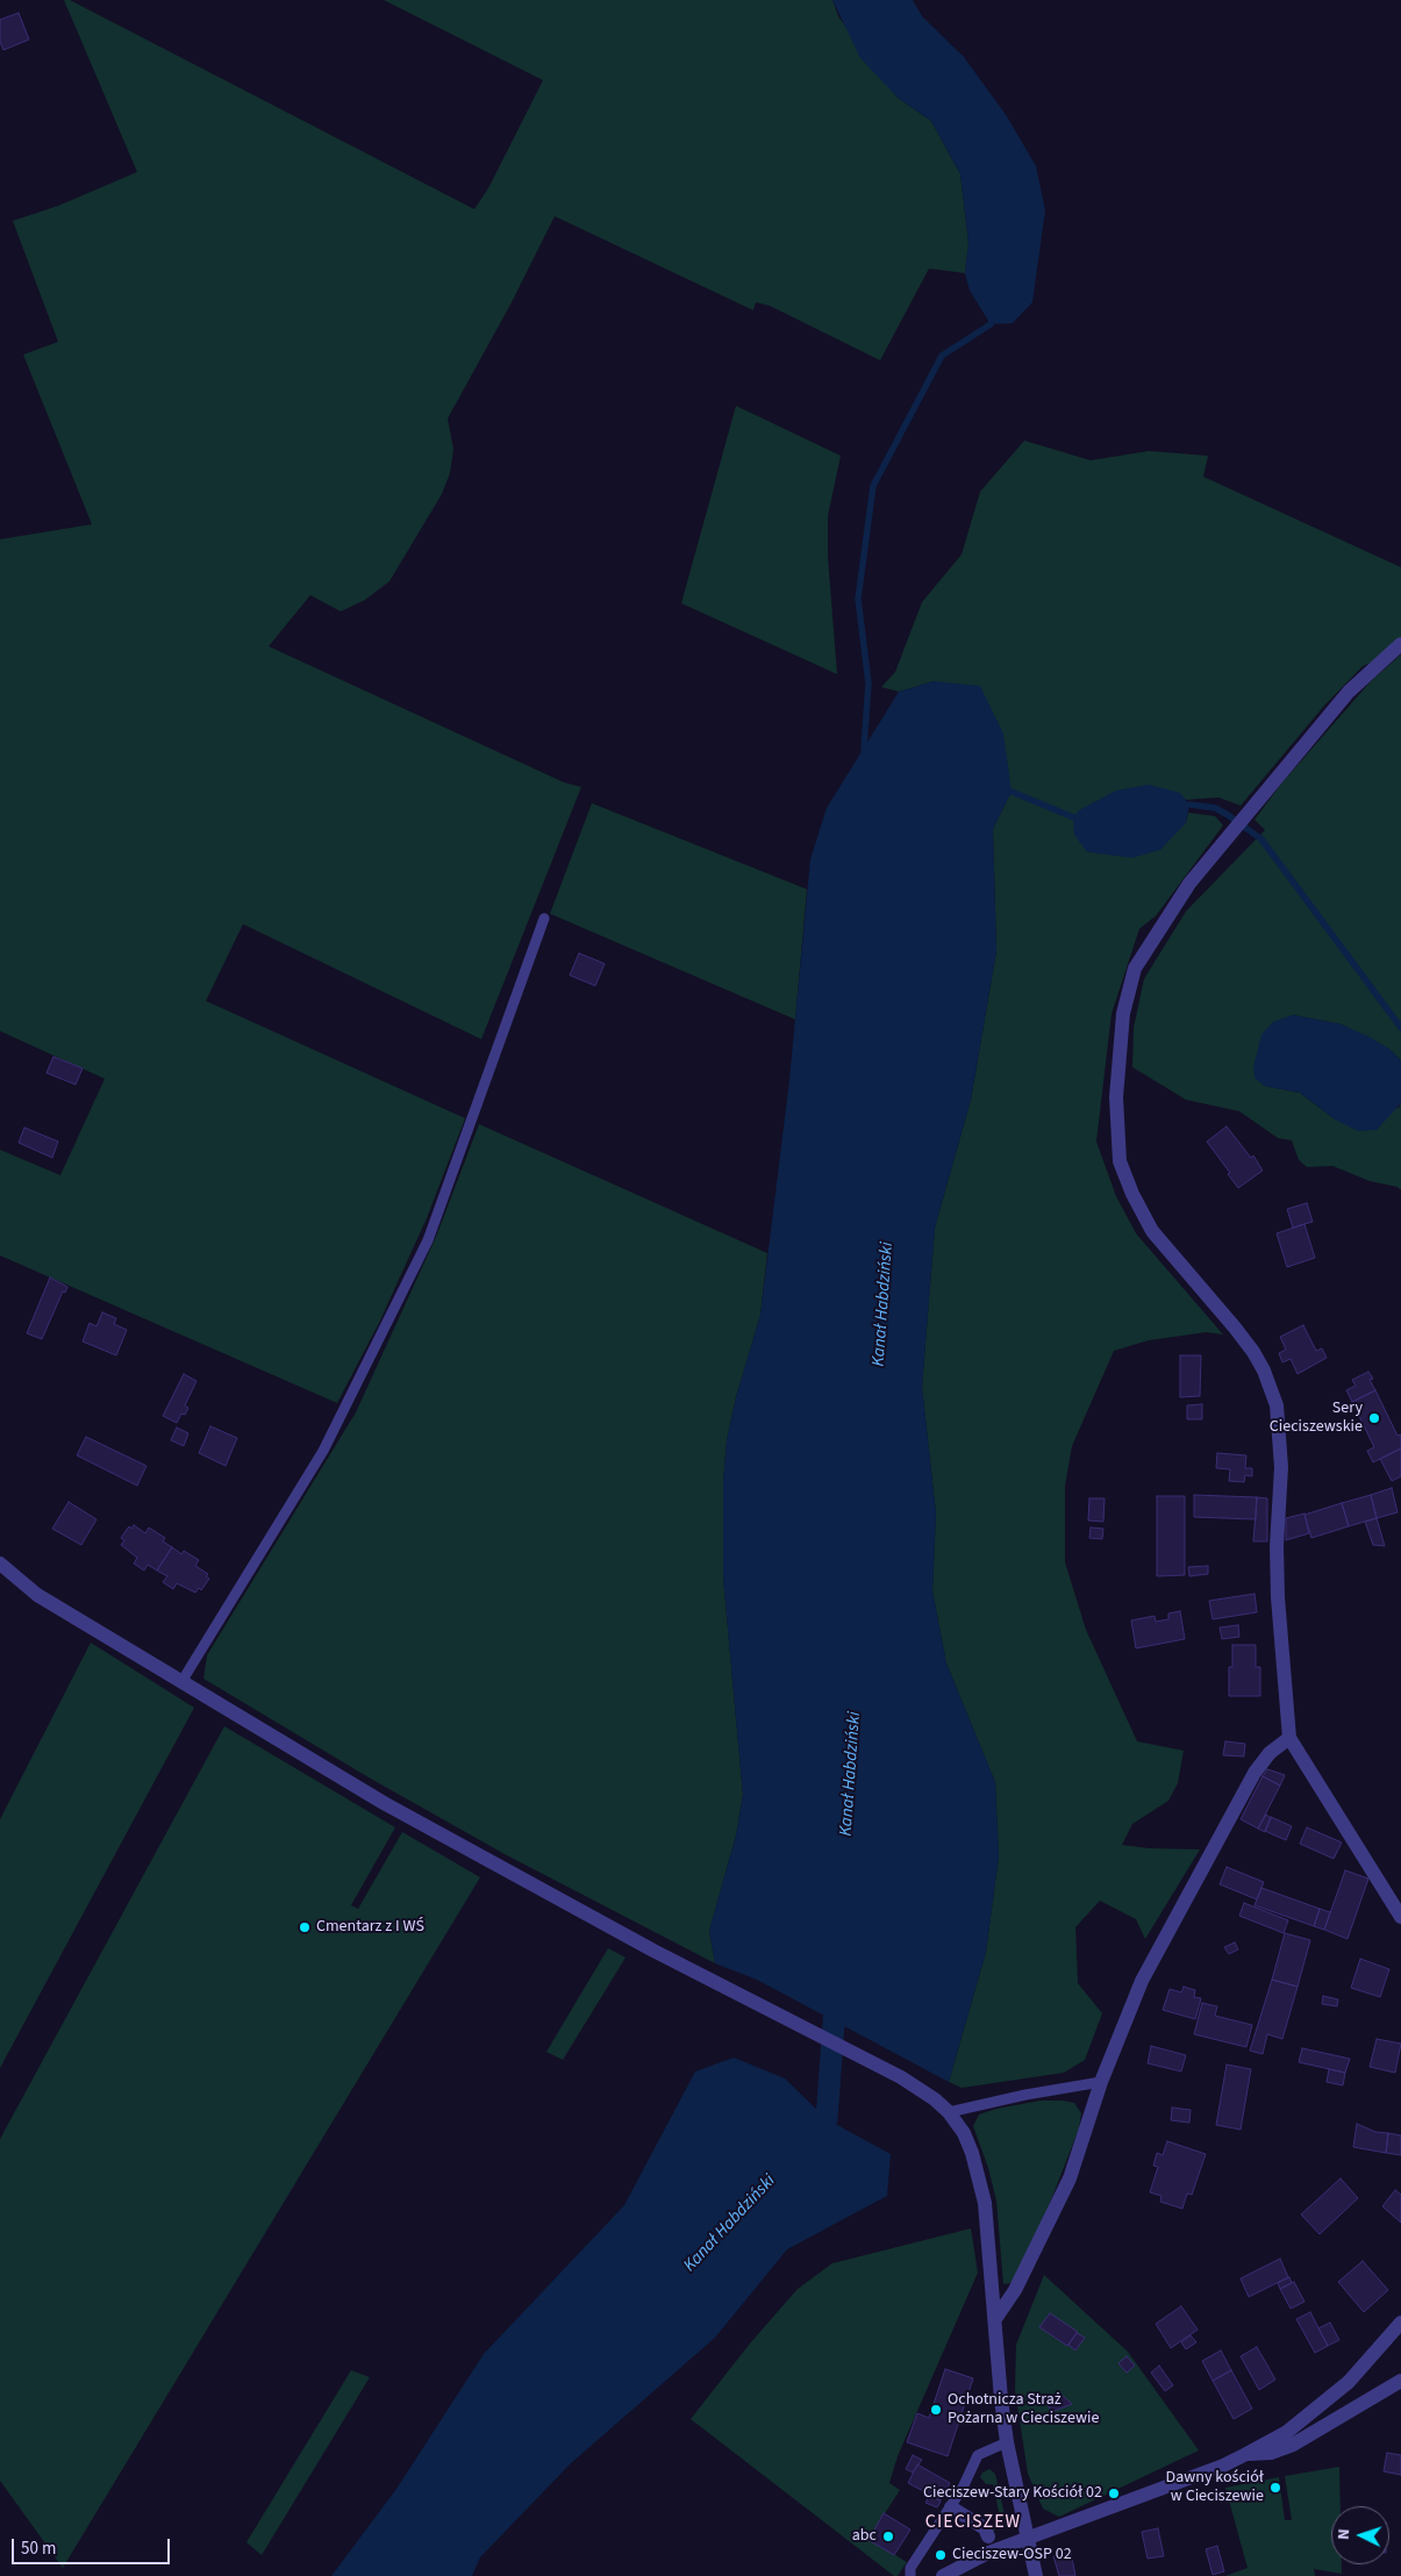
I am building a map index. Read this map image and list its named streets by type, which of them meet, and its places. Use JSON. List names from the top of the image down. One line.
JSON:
{"districts":["CIECISZEW"],"water":["Kanał Habdziński"],"places":["Sery Cieciszewskie","Cmentarz z I WŚ","Ochotnicza Straż Pożarna w Cieciszewie","Dawny kościół w Cieciszewie","Cieciszew-Stary Kościół 02","abc","Cieciszew-OSP 02"],"scale_bar":"50 m","north":"left"}
